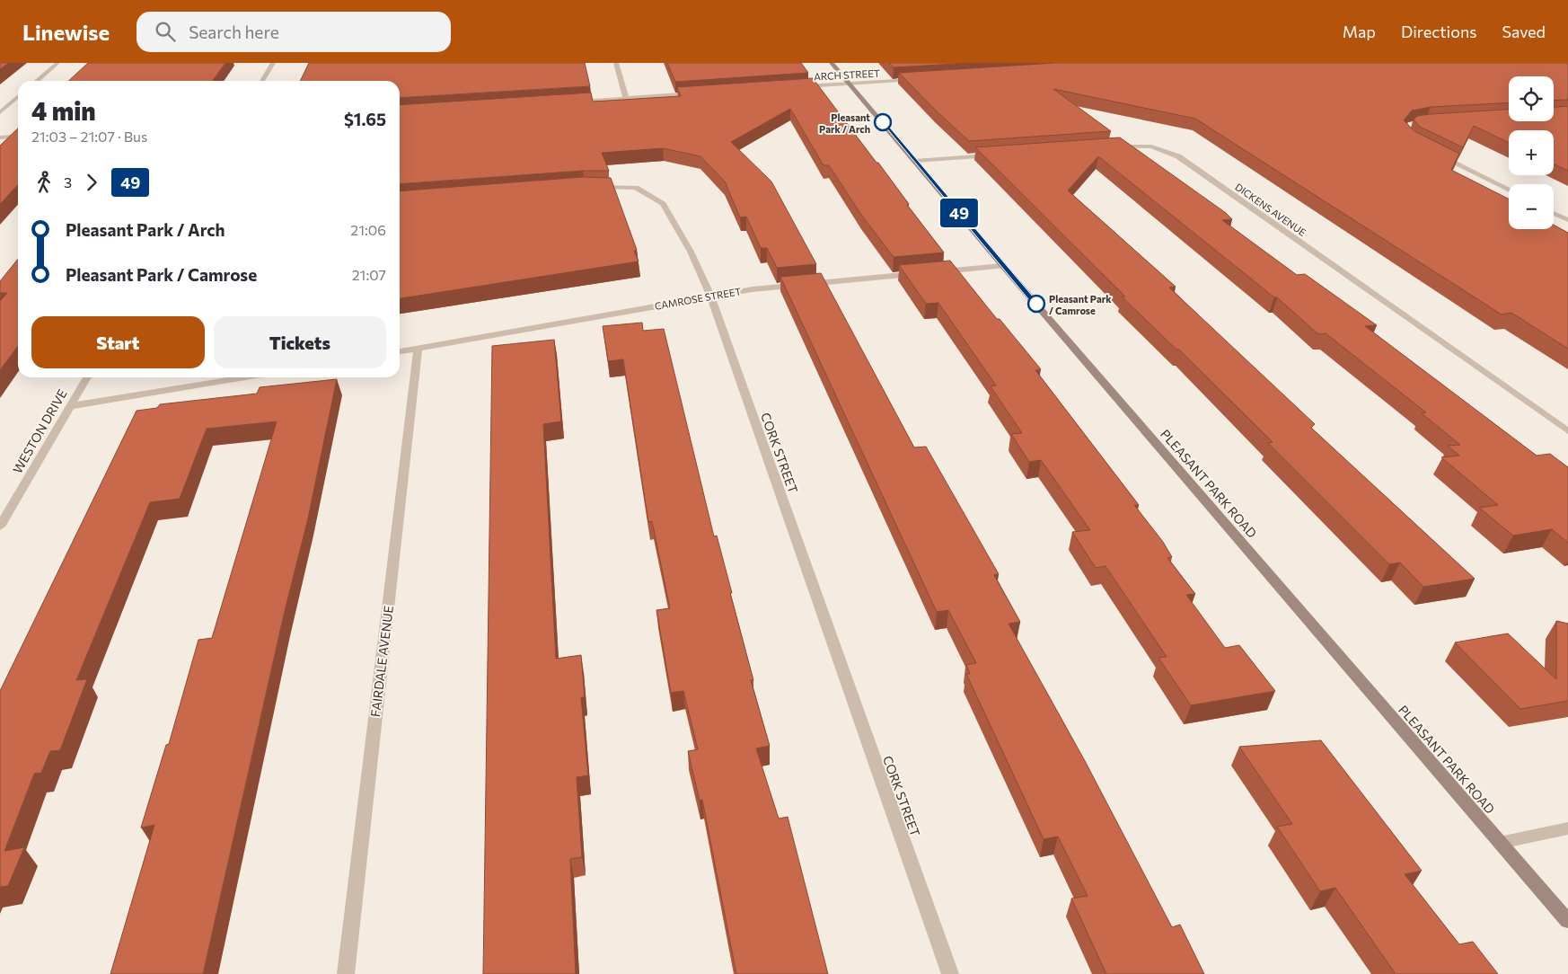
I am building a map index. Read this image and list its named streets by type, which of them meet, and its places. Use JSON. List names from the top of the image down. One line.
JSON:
{"streets":{"street":["ARCH STREET","DICKENS AVENUE","CAMROSE STREET","WESTON DRIVE","CORK STREET","PLEASANT PARK ROAD","FAIRDALE AVENUE"]},"crossings":[["ARCH STREET","PLEASANT PARK ROAD"],["CAMROSE STREET","CORK STREET"],["CAMROSE STREET","PLEASANT PARK ROAD"],["CAMROSE STREET","FAIRDALE AVENUE"]],"places":["Pleasant Park / Arch","Pleasant Park / Camrose"],"lines":["bus line 49"],"page":{"header":"Linewise","search":"Search here","nav":["Map","Directions","Saved"],"on_map":"49","map_buttons":["+","−"],"heading":["4 min","21:03 – 21:07 · Bus","$1.65"],"legs":["3","49"],"list":[{"name":"Pleasant Park / Arch","value":"21:06"},{"name":"Pleasant Park / Camrose","value":"21:07"}],"buttons":["Start","Tickets"]}}
